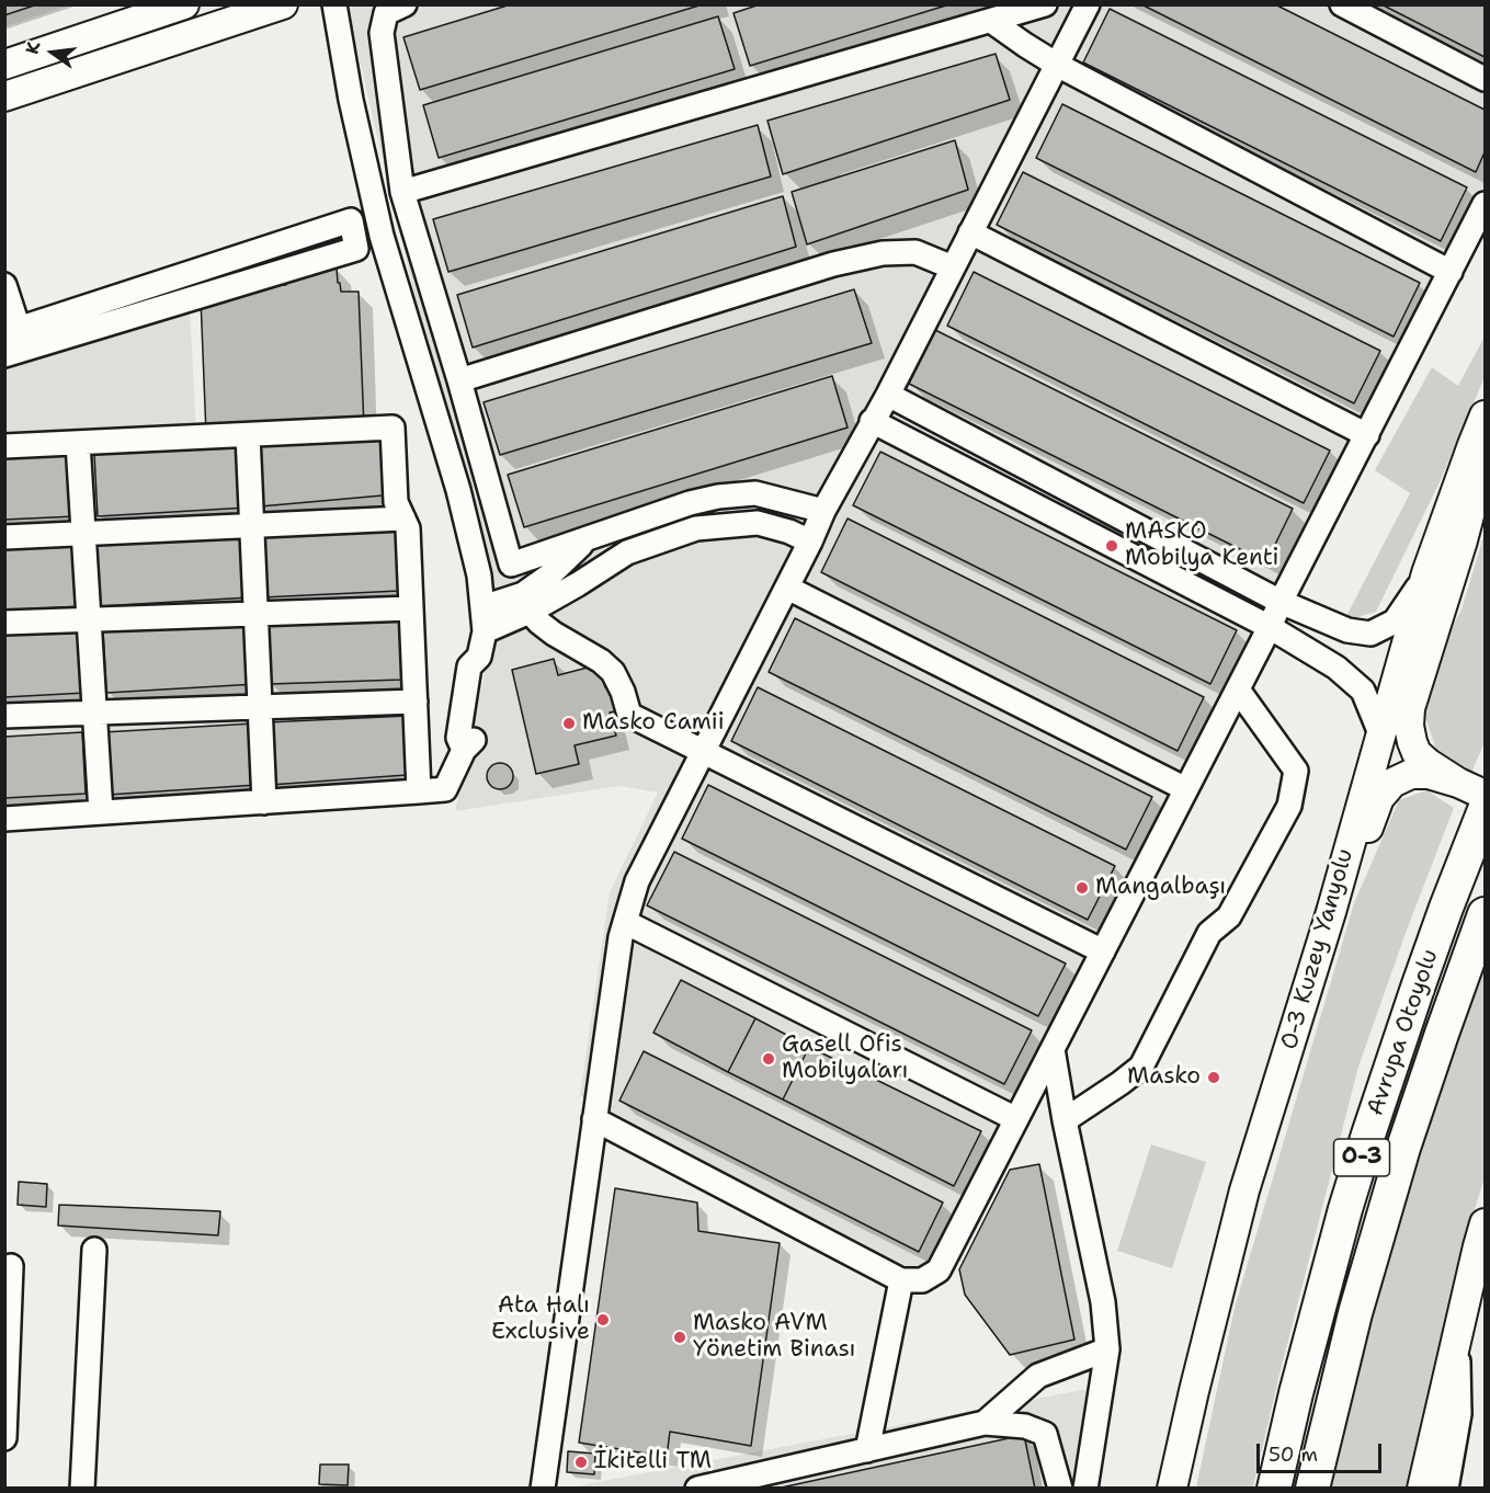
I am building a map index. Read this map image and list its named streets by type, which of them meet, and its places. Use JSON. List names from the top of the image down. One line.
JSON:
{"streets":{"highway":["Avrupa Otoyolu","O-3"],"main road":["O-3 Kuzey Yanyolu"]},"places":["MASKO Mobilya Kenti","Masko Camii","Mangalbaşı","Gasell Ofis Mobilyaları","Masko","Ata Halı Exclusive","Masko AVM Yönetim Binası","İkitelli TM"],"scale_bar":"50 m","north":"left"}
